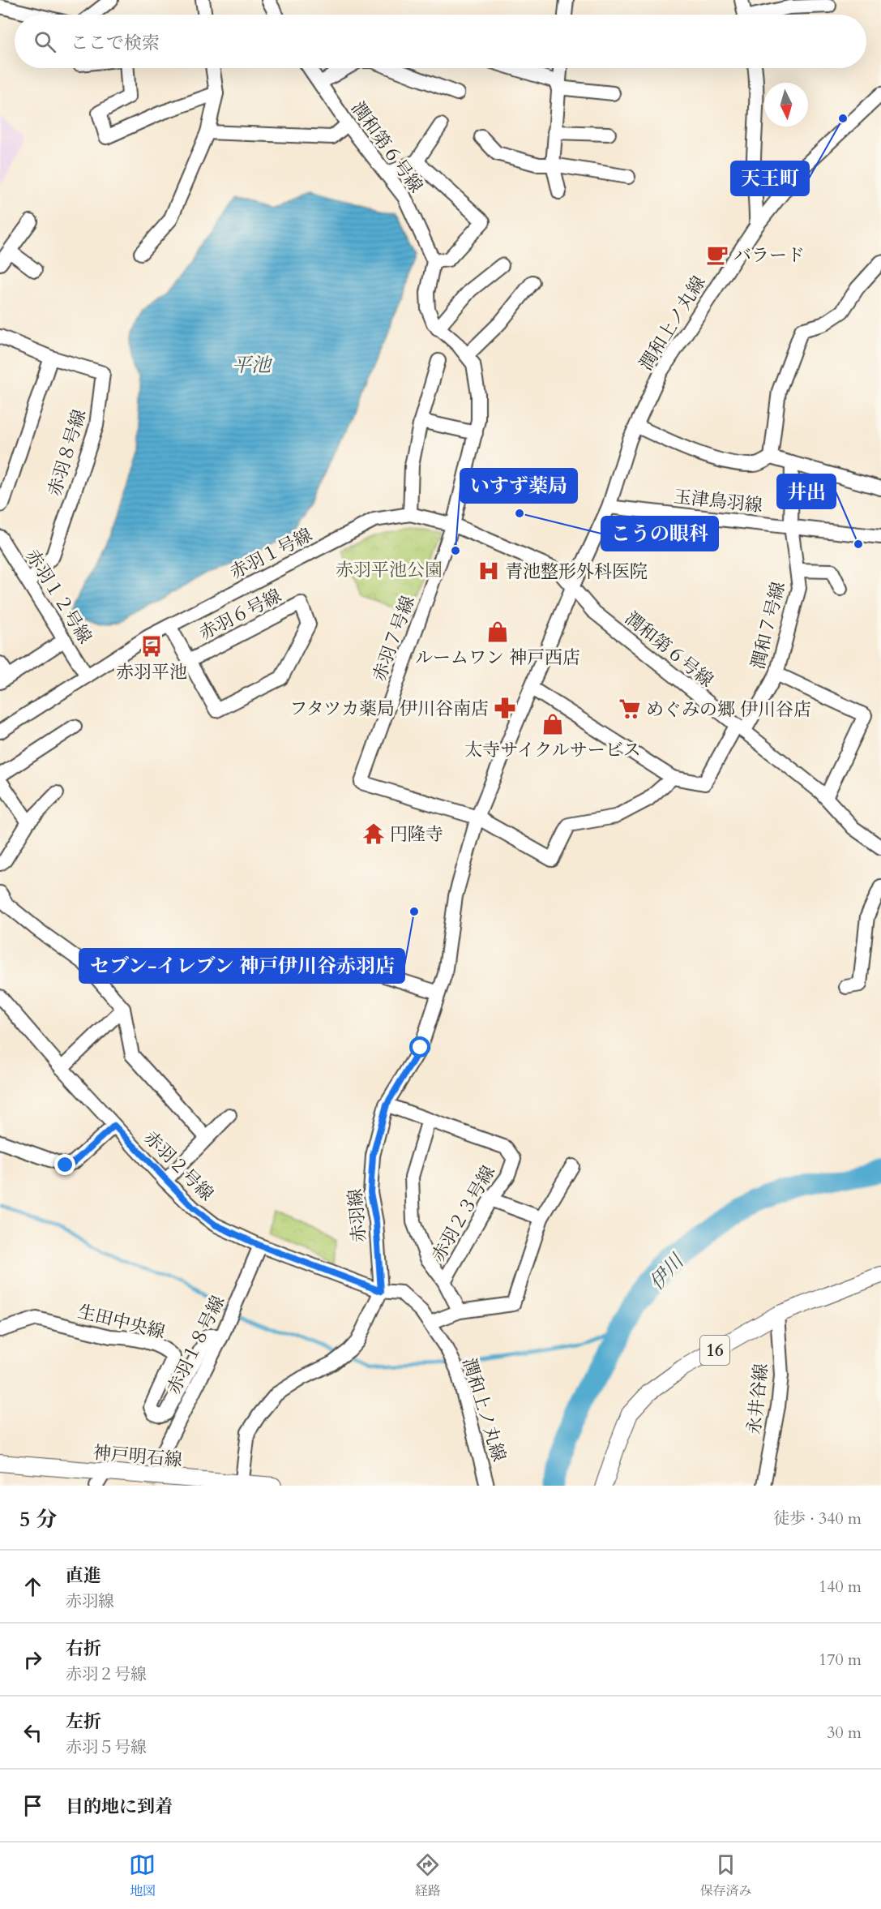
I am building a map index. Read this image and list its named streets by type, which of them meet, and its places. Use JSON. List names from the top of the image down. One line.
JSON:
{"streets":{"main road":["16","神戸明石線"],"street":["潤和第６号線","潤和上ノ丸線","赤羽８号線","玉津鳥羽線","赤羽１号線","赤羽１２号線","赤羽６号線","潤和７号線","赤羽７号線","赤羽２号線","赤羽２３号線","赤羽線","生田中央線","赤羽１８号線","永井谷線"]},"crossings":[["潤和第６号線","潤和上ノ丸線"],["潤和第６号線","赤羽１号線"],["潤和第６号線","潤和７号線"],["潤和上ノ丸線","玉津鳥羽線"],["潤和上ノ丸線","赤羽１号線"],["潤和上ノ丸線","赤羽２号線"],["潤和上ノ丸線","赤羽線"],["赤羽８号線","赤羽１２号線"],["玉津鳥羽線","潤和７号線"],["赤羽１号線","赤羽１２号線"],["赤羽１号線","赤羽６号線"],["赤羽１号線","赤羽７号線"],["赤羽７号線","赤羽線"],["赤羽２号線","赤羽線"],["赤羽２号線","赤羽１８号線"],["赤羽２３号線","赤羽線"],["赤羽線","神戸明石線"],["生田中央線","赤羽１８号線"],["16","永井谷線"]],"water":["平池","伊川"],"parks":["赤羽平池公園"],"places":{"other":["天王町","こうの眼科","井出","いすず薬局","セブン-イレブン 神戸伊川谷赤羽店"],"cafe":["バラード"],"hospital":["青池整形外科医院"],"shop":["ルームワン 神戸西店","太寺サイクルサービス"],"bus stop":["赤羽平池"],"pharmacy":["フタツカ薬局 伊川谷南店"],"supermarket":["めぐみの郷 伊川谷店"],"temple":["円隆寺"]},"north":"bottom","page":{"search":"ここで検索","heading":["5 分","徒歩 · 340 m"],"list":[["直進","赤羽線","140 m"],["右折","赤羽２号線","170 m"],["左折","赤羽５号線","30 m"],"目的地に到着"],"nav":["地図","経路","保存済み"]}}
